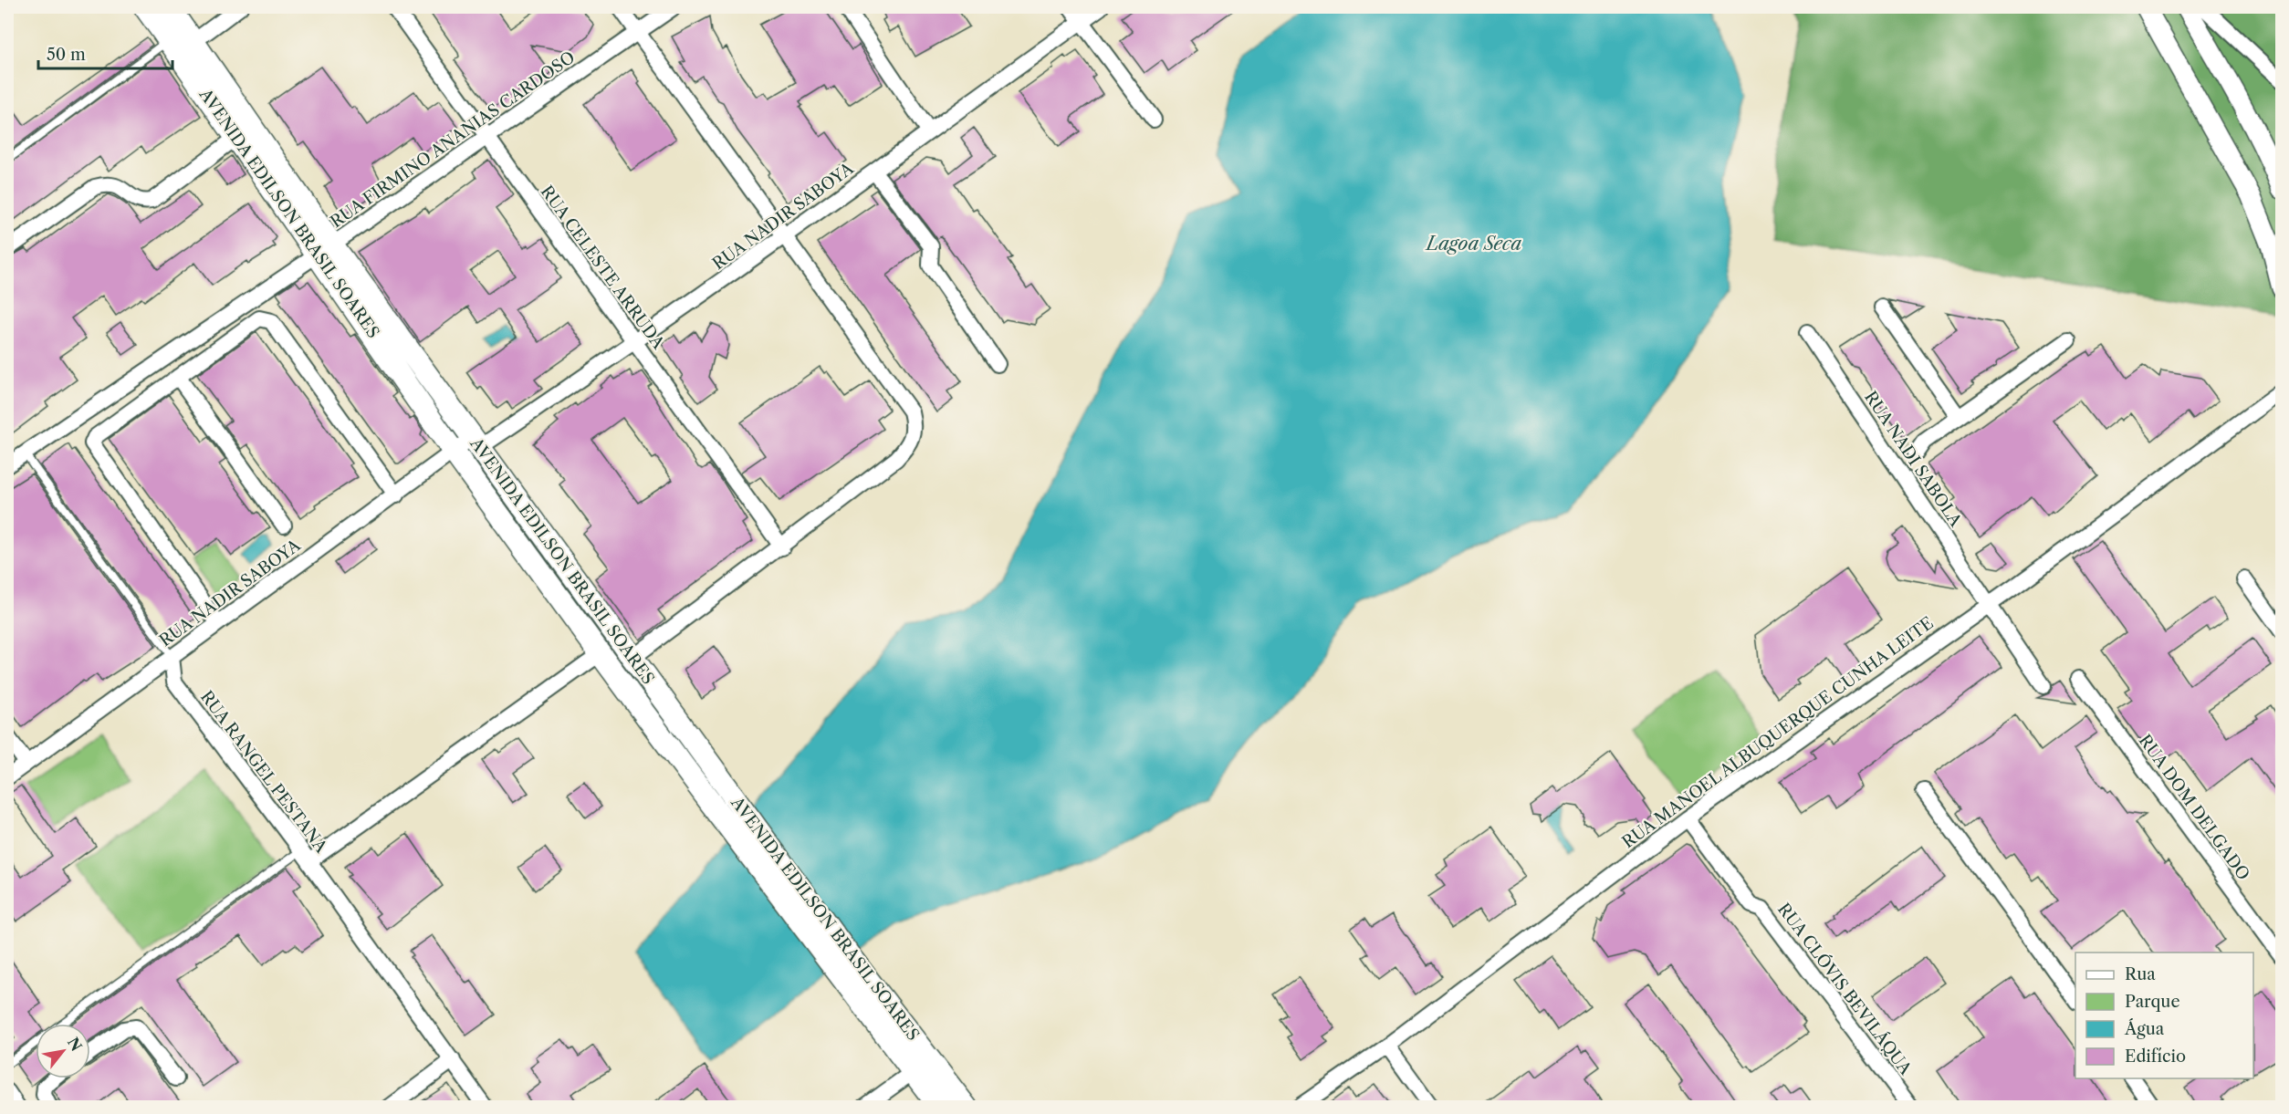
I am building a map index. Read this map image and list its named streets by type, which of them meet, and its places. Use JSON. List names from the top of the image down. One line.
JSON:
{"streets":{"main road":["AVENIDA EDILSON BRASIL SOARES"],"street":["RUA FIRMINO ANANIAS CARDOSO","RUA NADIR SABOYA","RUA CELESTE ARRUDA","RUA NADI SABOLA","RUA MANOEL ALBUQUERQUE CUNHA LEITE","RUA RANGEL PESTANA","RUA DOM DELGADO","RUA CLÓVIS BEVILÁQUA"]},"crossings":[["RUA FIRMINO ANANIAS CARDOSO","AVENIDA EDILSON BRASIL SOARES"],["RUA FIRMINO ANANIAS CARDOSO","RUA CELESTE ARRUDA"],["RUA FIRMINO ANANIAS CARDOSO","RUA RANGEL PESTANA"],["AVENIDA EDILSON BRASIL SOARES","RUA NADIR SABOYA"],["RUA NADIR SABOYA","RUA CELESTE ARRUDA"],["RUA NADIR SABOYA","RUA RANGEL PESTANA"],["RUA NADI SABOLA","RUA MANOEL ALBUQUERQUE CUNHA LEITE"],["RUA MANOEL ALBUQUERQUE CUNHA LEITE","RUA CLÓVIS BEVILÁQUA"]],"water":["Lagoa Seca"],"legend":["Rua","Parque","Água","Edifício"],"scale_bar":"50 m","north":"top right"}
